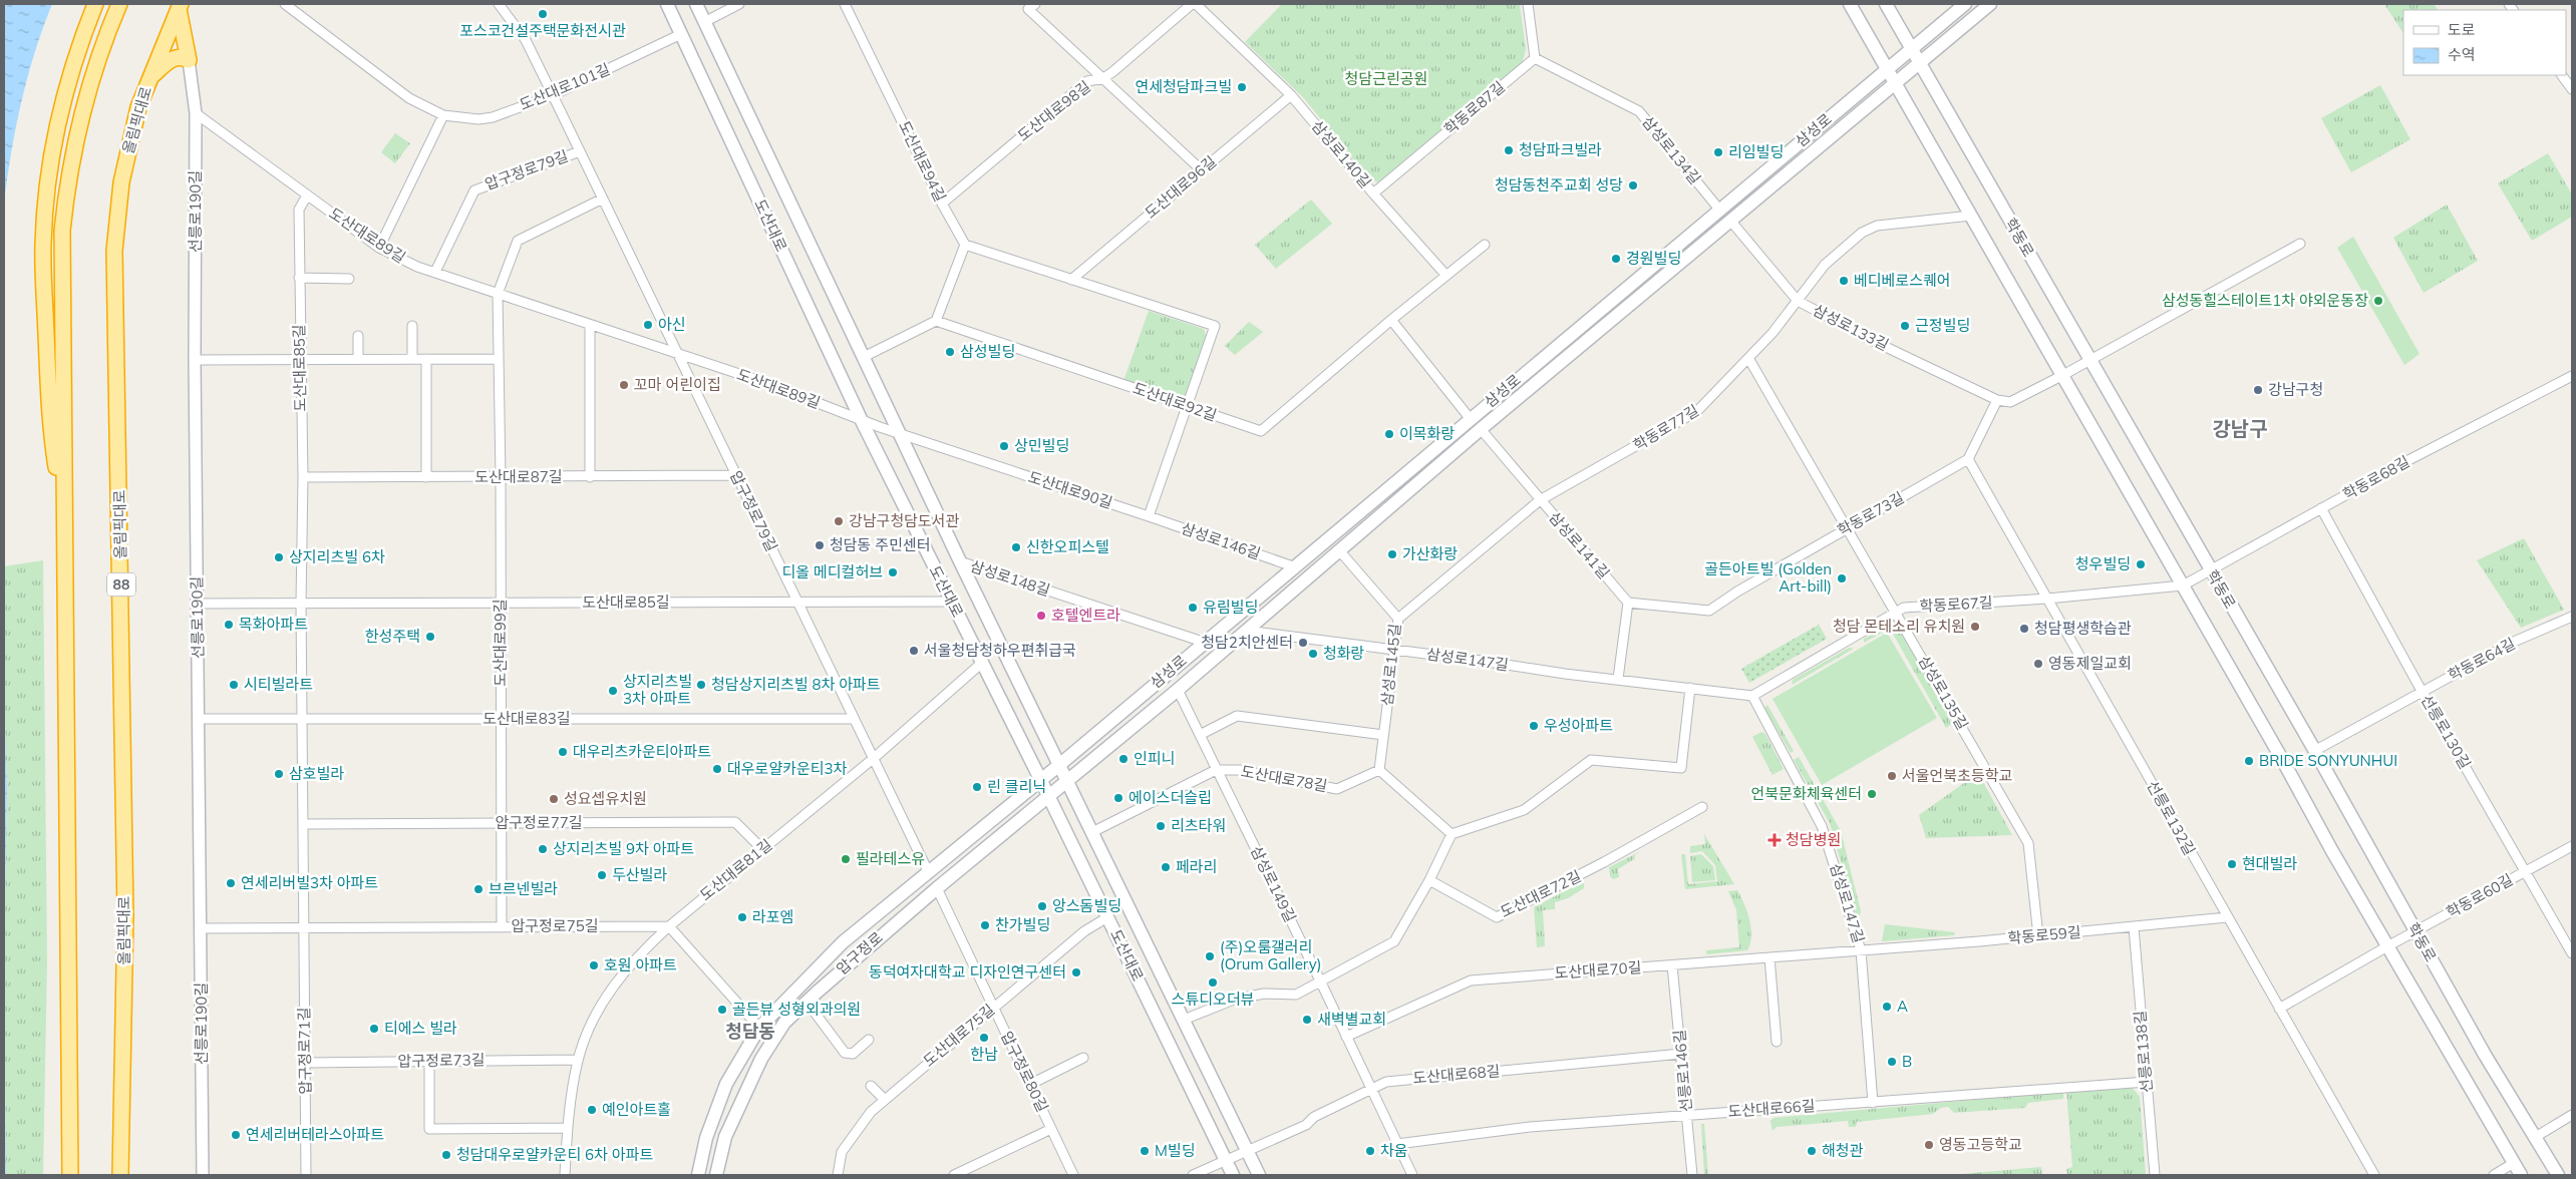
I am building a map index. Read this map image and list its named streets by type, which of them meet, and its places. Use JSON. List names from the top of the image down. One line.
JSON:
{"streets":{"highway":["올림픽대로","88"],"main road":["삼성로","도산대로","학동로","압구정로"],"street":["도산대로101길","학동로87길","도산대로98길","삼성로134길","삼성로140길","도산대로94길","압구정로79길","도산대로96길","선릉로190길","도산대로89길","삼성로133길","도산대로85길","도산대로92길","학동로77길","도산대로87길","학동로68길","도산대로90길","학동로73길","삼성로146길","삼성로141길","삼성로148길","학동로67길","도산대로99길","삼성로147길","학동로64길","삼성로145길","삼성로135길","도산대로83길","선릉로130길","도산대로78길","선릉로132길","압구정로77길","도산대로81길","삼성로149길","도산대로72길","학동로60길","압구정로75길","학동로59길","도산대로70길","도산대로75길","압구정로71길","선릉로138길","압구정로73길","선릉로146길","압구정로80길","도산대로68길","도산대로66길"]},"crossings":[["도산대로101길","압구정로79길"],["도산대로101길","도산대로"],["학동로87길","삼성로134길"],["학동로87길","삼성로140길"],["도산대로98길","삼성로140길"],["도산대로98길","도산대로94길"],["삼성로","삼성로134길"],["삼성로","도산대로"],["삼성로","학동로"],["삼성로","삼성로133길"],["삼성로","삼성로146길"],["삼성로","삼성로141길"],["삼성로","삼성로148길"],["삼성로","삼성로147길"],["삼성로","삼성로145길"],["삼성로","삼성로149길"],["삼성로","압구정로"],["삼성로140길","도산대로96길"],["삼성로140길","도산대로92길"],["압구정로79길","도산대로89길"],["압구정로79길","도산대로85길"],["압구정로79길","도산대로87길"],["압구정로79길","도산대로99길"],["압구정로79길","도산대로83길"],["압구정로79길","도산대로81길"],["압구정로79길","압구정로"],["선릉로190길","도산대로89길"],["선릉로190길","도산대로85길"],["선릉로190길","도산대로83길"],["선릉로190길","압구정로75길"],["도산대로","도산대로89길"],["도산대로","도산대로85길"],["도산대로","도산대로90길"],["도산대로","삼성로148길"],["도산대로","도산대로78길"],["도산대로","도산대로81길"],["도산대로","압구정로"],["도산대로","도산대로75길"],["도산대로","도산대로68길"],["도산대로89길","도산대로85길"],["도산대로89길","도산대로90길"],["도산대로89길","도산대로99길"],["학동로","학동로77길"],["학동로","학동로68길"],["학동로","학동로67길"],["학동로","학동로64길"],["학동로","학동로60길"],["삼성로133길","학동로77길"],["도산대로85길","도산대로87길"],["도산대로85길","도산대로99길"],["학동로77길","삼성로141길"],["학동로77길","삼성로145길"],["학동로77길","삼성로135길"],["도산대로87길","도산대로99길"],["학동로68길","학동로67길"],["학동로68길","선릉로130길"],["도산대로90길","삼성로146길"],["학동로73길","삼성로141길"],["학동로73길","삼성로135길"],["학동로73길","선릉로132길"],["학동로67길","삼성로147길"],["학동로67길","삼성로135길"],["학동로67길","선릉로132길"],["도산대로99길","도산대로83길"],["도산대로99길","압구정로77길"],["도산대로99길","압구정로75길"],["삼성로147길","삼성로145길"],["삼성로147길","학동로59길"],["삼성로147길","도산대로70길"],["삼성로147길","도산대로66길"],["학동로64길","선릉로130길"],["삼성로145길","도산대로78길"],["삼성로135길","학동로59길"],["선릉로130길","학동로60길"],["도산대로78길","삼성로149길"],["선릉로132길","학동로59길"],["압구정로77길","도산대로81길"],["도산대로81길","압구정로75길"],["도산대로81길","압구정로73길"],["삼성로149길","도산대로70길"],["삼성로149길","도산대로68길"],["삼성로149길","도산대로66길"],["압구정로75길","압구정로71길"],["학동로59길","도산대로70길"],["학동로59길","선릉로138길"],["압구정로","압구정로80길"],["도산대로70길","선릉로146길"],["도산대로75길","압구정로80길"],["압구정로71길","압구정로73길"],["선릉로138길","도산대로66길"],["선릉로146길","도산대로68길"],["선릉로146길","도산대로66길"]],"districts":["강남구","청담동"],"parks":["청담근린공원"],"places":{"other":["포스코건설주택문화전시관","연세청담파크빌","청담파크빌라","리임빌딩","청담동천주교회 성당","경원빌딩","베디베로스퀘어","삼성동힐스테이트1차 야외운동장","아신","근정빌딩","삼성빌딩","꼬마 어린이집","강남구청","이목화랑","상민빌딩","강남구청담도서관","청담동 주민센터","신한오피스텔","가산화랑","상지리츠빌 6차","청우빌딩","디올 메디컬허브","골든아트빌 (Golden Art-bill)","유림빌딩","호텔엔트라","목화아파트","청담 몬테소리 유치원","청담평생학습관","한성주택","청담2치안센터","서울청담청하우편취급국","청화랑","영동제일교회","시티빌라트","청담상지리츠빌 8차 아파트","상지리츠빌 3차 아파트","우성아파트","대우리츠카운티아파트","인피니","BRIDE SONYUNHUI","대우로얄카운티3차","삼호빌라","서울언북초등학교","린 클리닉","언북문화체육센터","에이스더슬립","성요셉유치원","리츠타워","상지리츠빌 9차 아파트","필라테스유","현대빌라","페라리","두산빌라","연세리버빌3차 아파트","브르넨빌라","앙스돔빌딩","라포엠","찬가빌딩","(주)오룸갤러리 (Orum Gallery)","호원 아파트","동덕여자대학교 디자인연구센터","스튜디오더뷰","A","골든뷰 성형외과의원","새벽별교회","티에스 빌라","한남","B","예인아트홀","연세리버테라스아파트","영동고등학교","M빌딩","차움","해청관","청담대우로얄카운티 6차 아파트"],"health":["청담병원"]},"legend":["도로","수역"]}
